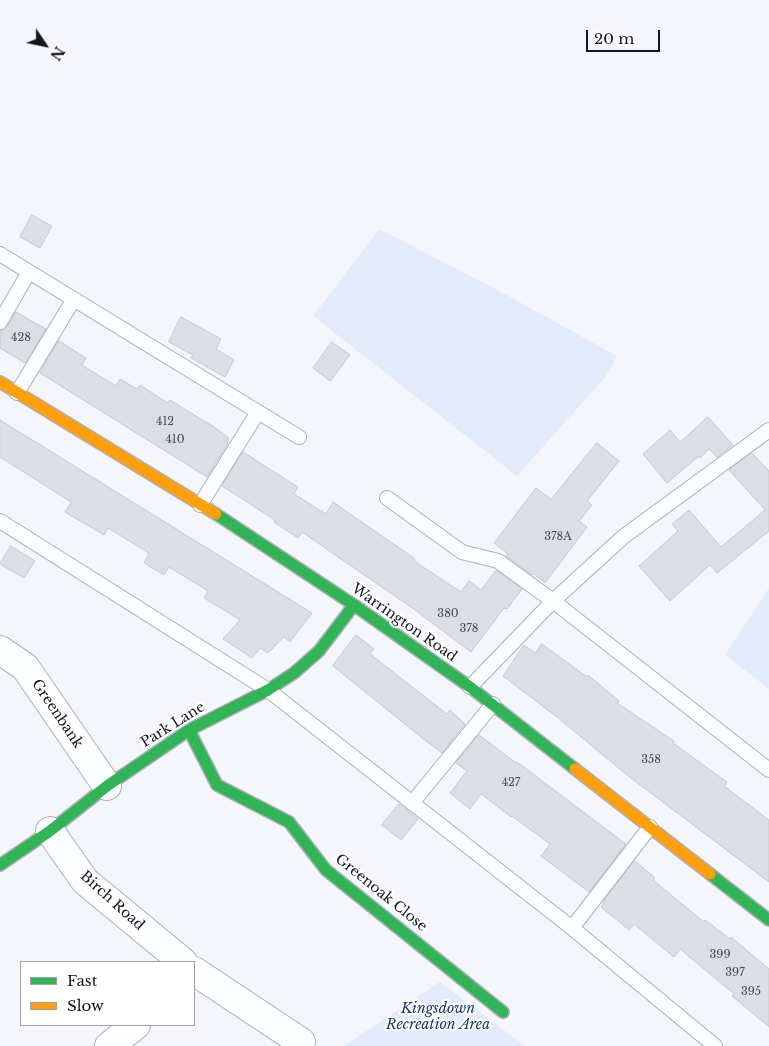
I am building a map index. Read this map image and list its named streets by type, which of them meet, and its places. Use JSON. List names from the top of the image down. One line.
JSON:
{"streets":{"main road":["Warrington Road","Park Lane","Greenoak Close"],"street":["Greenbank","Birch Road"]},"crossings":[["Warrington Road","Park Lane"],["Greenbank","Park Lane"],["Park Lane","Greenoak Close"],["Park Lane","Birch Road"]],"parks":["Kingsdown Recreation Area"],"house_numbers":["428","412","410","378A","380","378","358","427","399","397","395"],"legend":["Fast","Slow"],"scale_bar":"20 m","north":"bottom right"}
